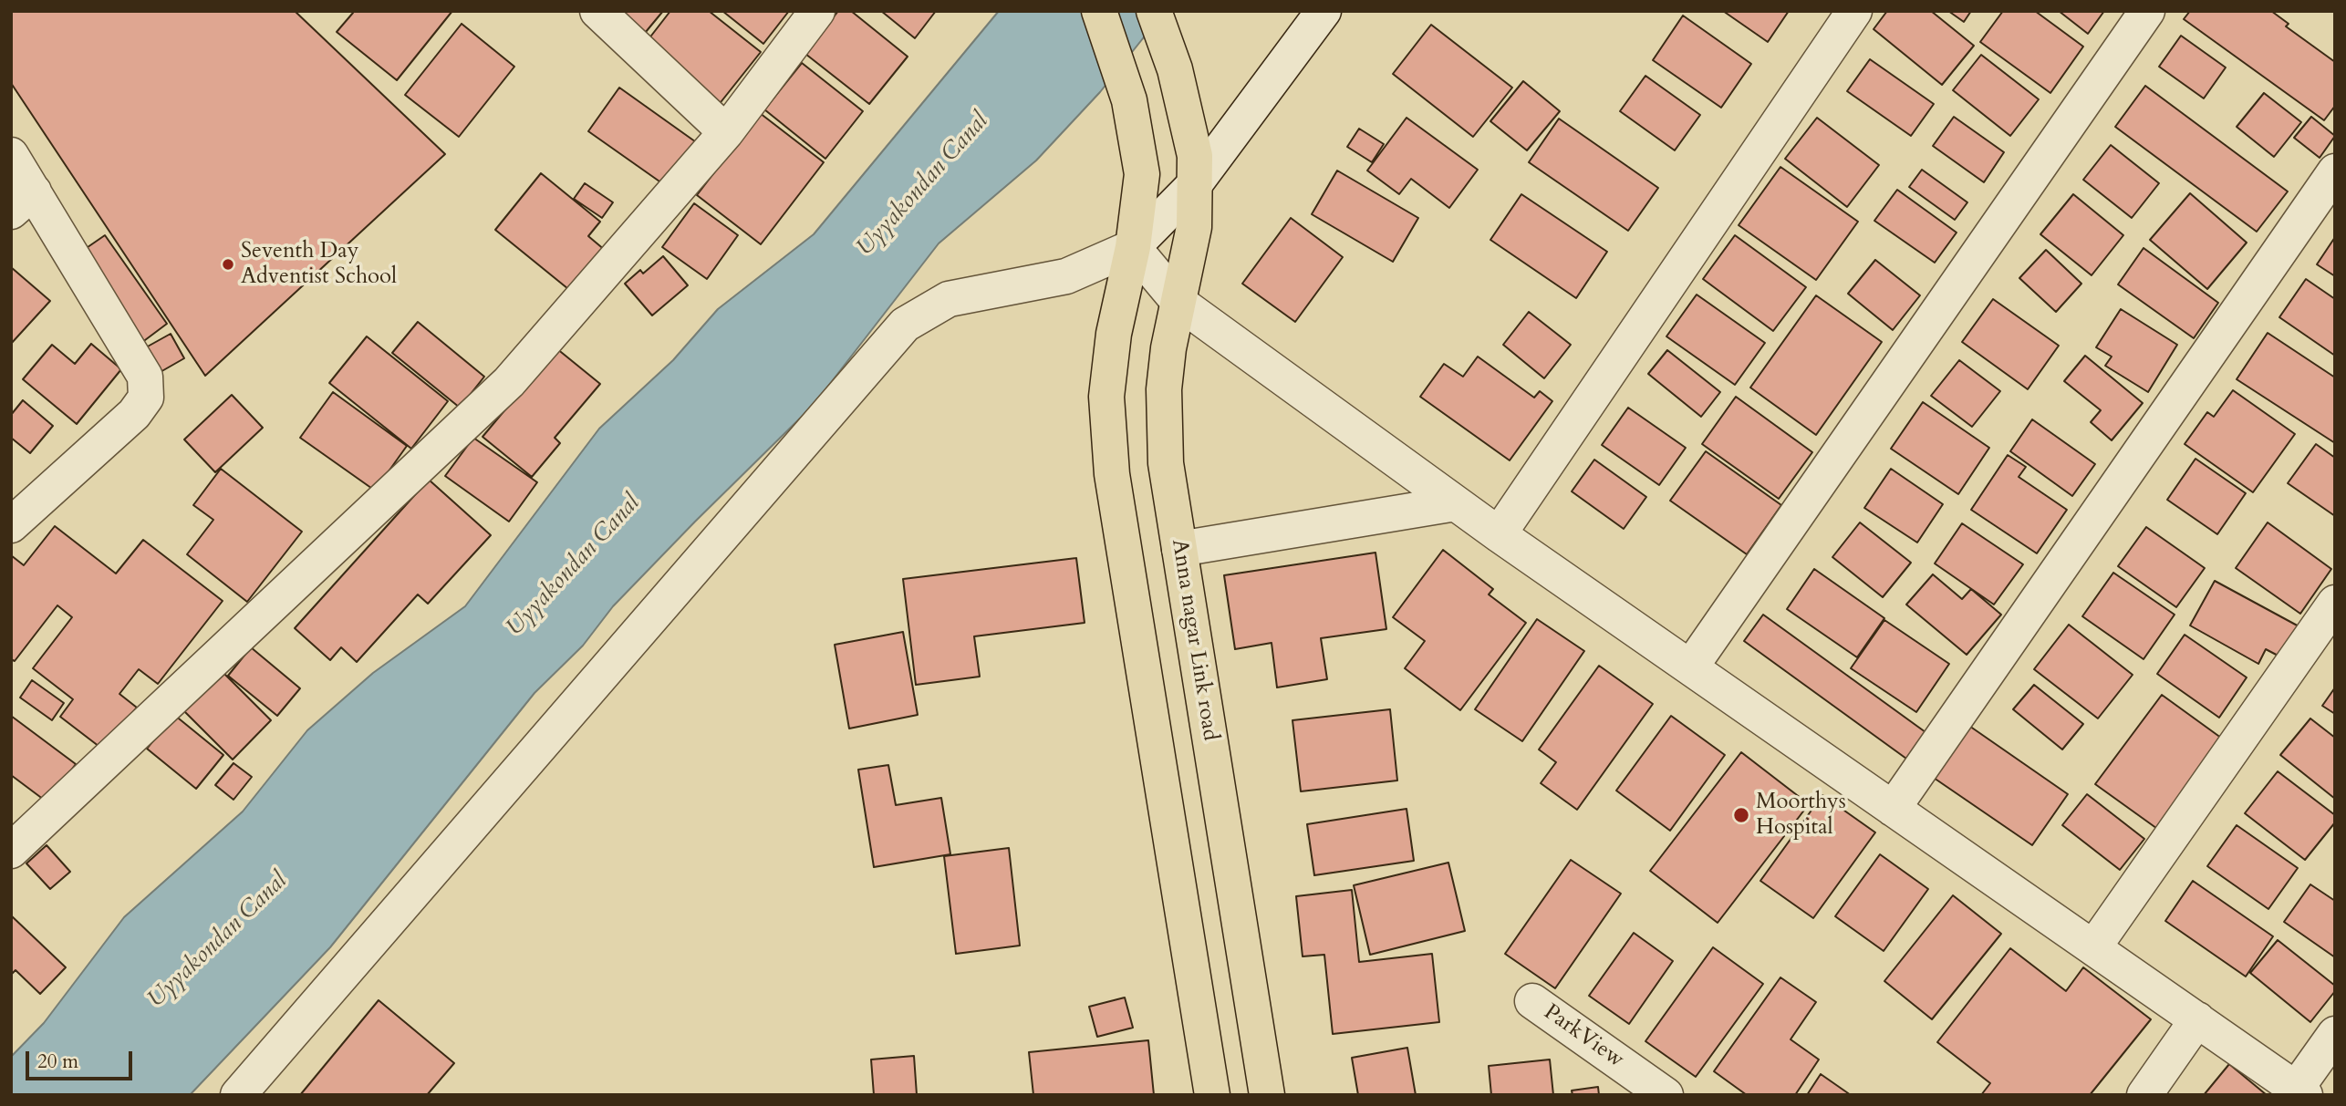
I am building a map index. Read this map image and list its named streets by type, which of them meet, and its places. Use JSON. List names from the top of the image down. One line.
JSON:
{"streets":{"main road":["Anna nagar Link road"],"street":["ParkView"]},"water":["Uyyakondan Canal"],"places":["Seventh Day Adventist School","Moorthys Hospital"],"scale_bar":"20 m"}
